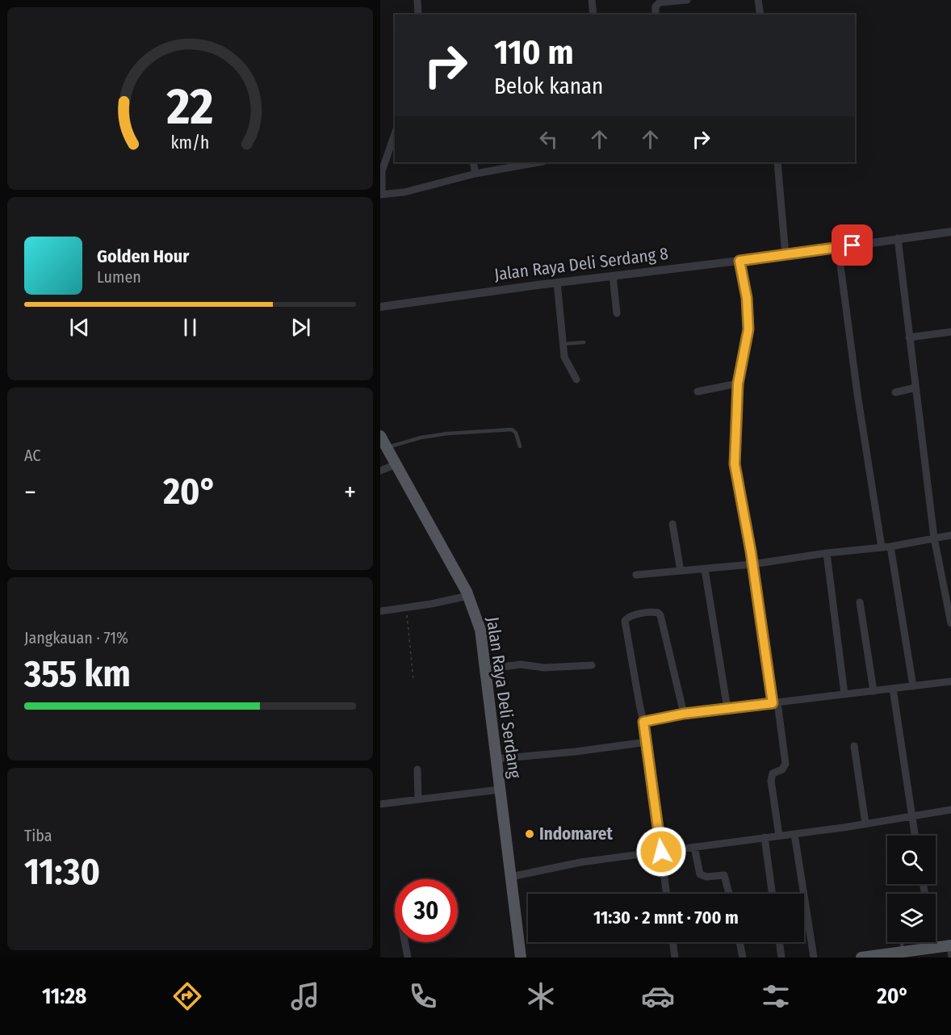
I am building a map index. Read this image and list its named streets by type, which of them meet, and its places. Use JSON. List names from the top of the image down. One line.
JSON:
{"streets":{"main road":["Jalan Raya Deli Serdang"],"street":["Jalan Raya Deli Serdang 8"]},"places":["Indomaret"],"page":{"turn":["110 m","Belok kanan"],"song":["Golden Hour","Lumen"],"tile":["AC",["Jangkauan · 71%","355 km"],["Tiba","11:30"]],"heat":["−","20°","+"],"limit":"30","trip":"11:30 · 2 mnt · 700 m","tabs":["11:28","20°"],"gauge":["22","km/h"]}}
